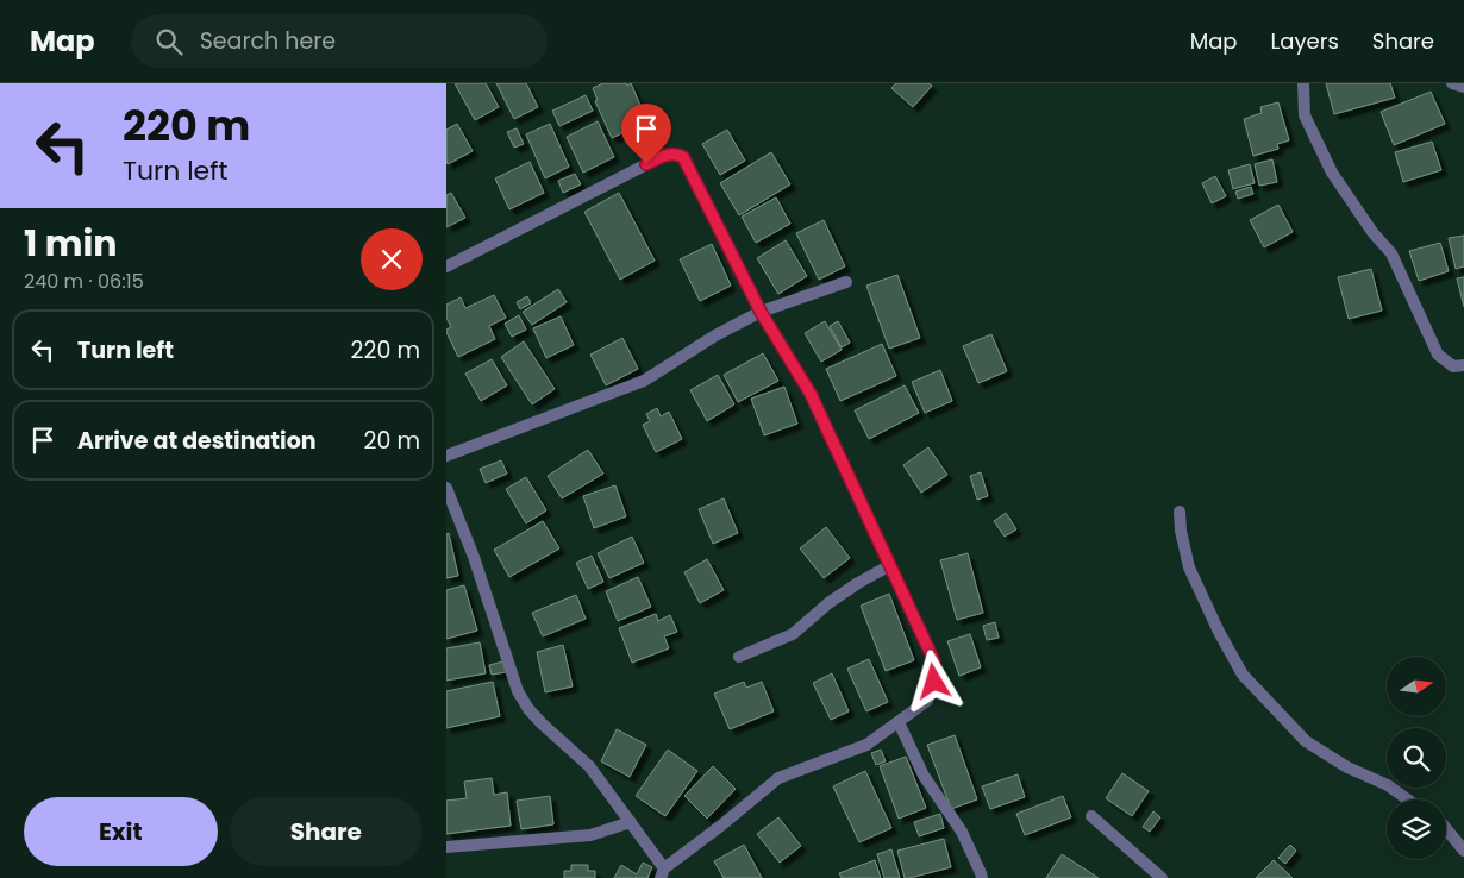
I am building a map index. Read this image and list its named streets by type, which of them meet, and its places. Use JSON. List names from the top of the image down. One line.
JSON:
{"north":"right","page":{"header":"Map","search":"Search here","nav":["Map","Layers","Share"],"turn":["220 m","Turn left"],"heading":["1 min","240 m · 06:15"],"list":[{"name":"Turn left","value":"220 m"},{"name":"Arrive at destination","value":"20 m"}],"buttons":["Exit","Share"]}}
